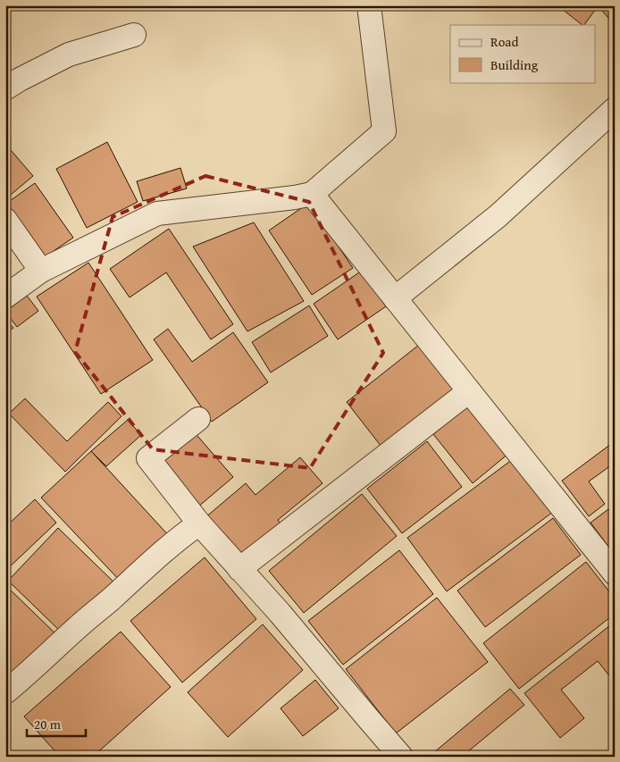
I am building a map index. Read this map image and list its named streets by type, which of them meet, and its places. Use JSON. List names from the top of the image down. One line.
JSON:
{"legend":["Road","Building"],"scale_bar":"20 m"}
